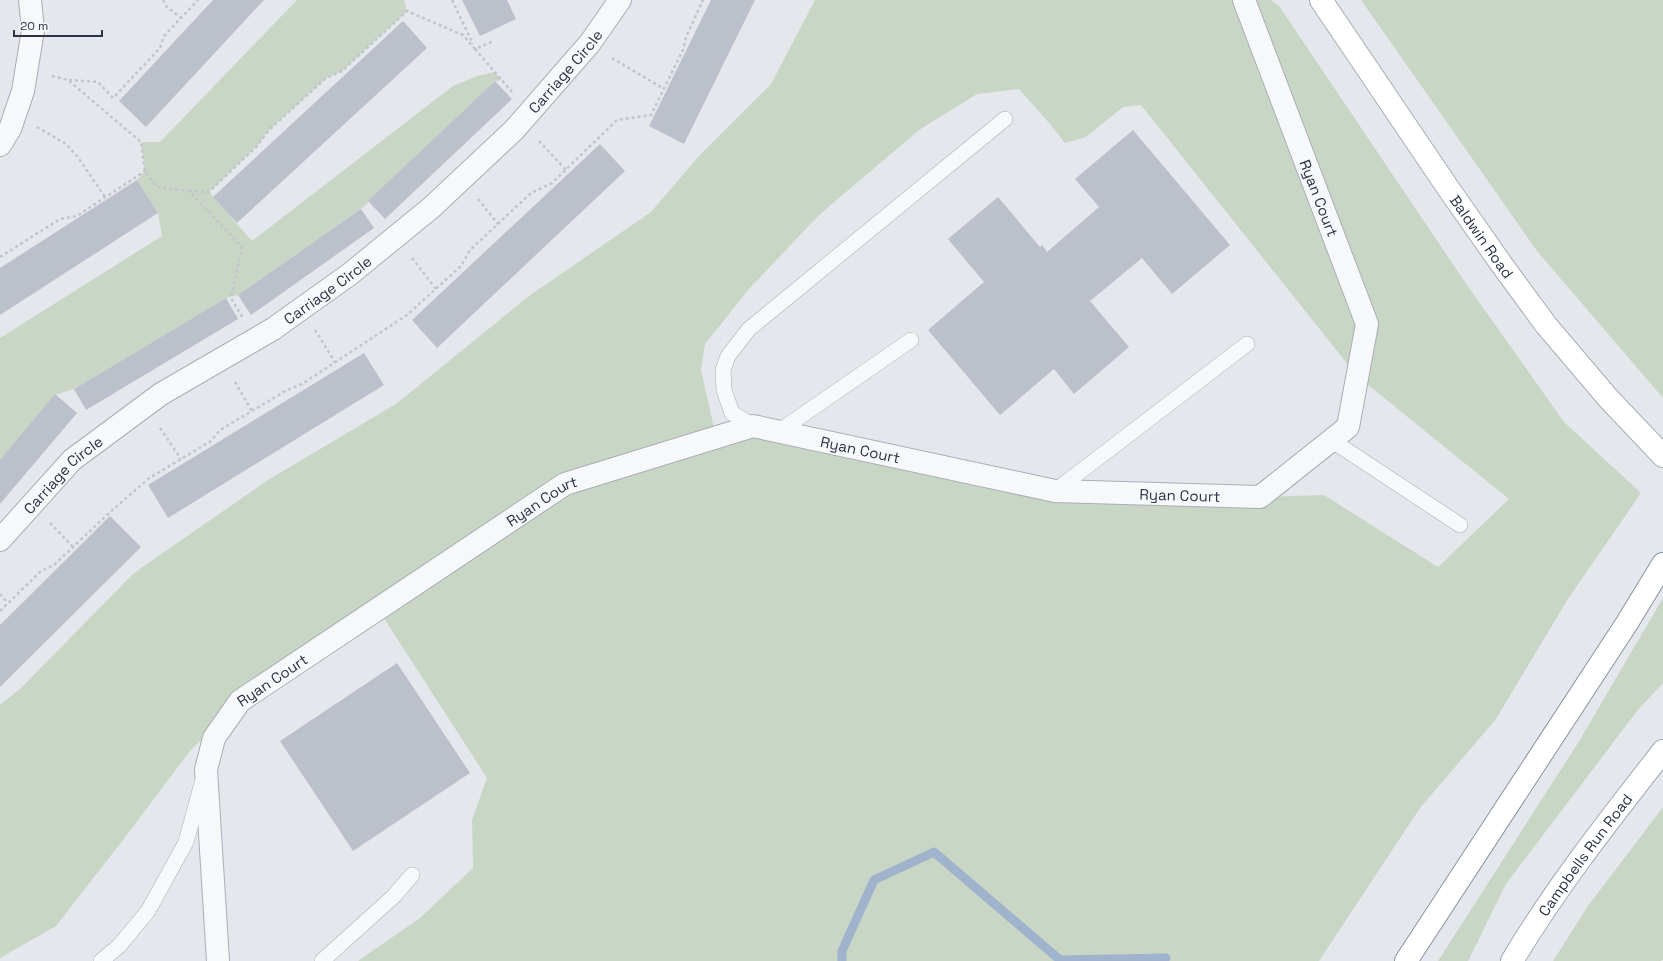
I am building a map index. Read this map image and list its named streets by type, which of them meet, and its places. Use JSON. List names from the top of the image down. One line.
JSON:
{"streets":{"main road":["Baldwin Road","Campbells Run Road"],"street":["Carriage Circle","Ryan Court"]},"scale_bar":"20 m"}
